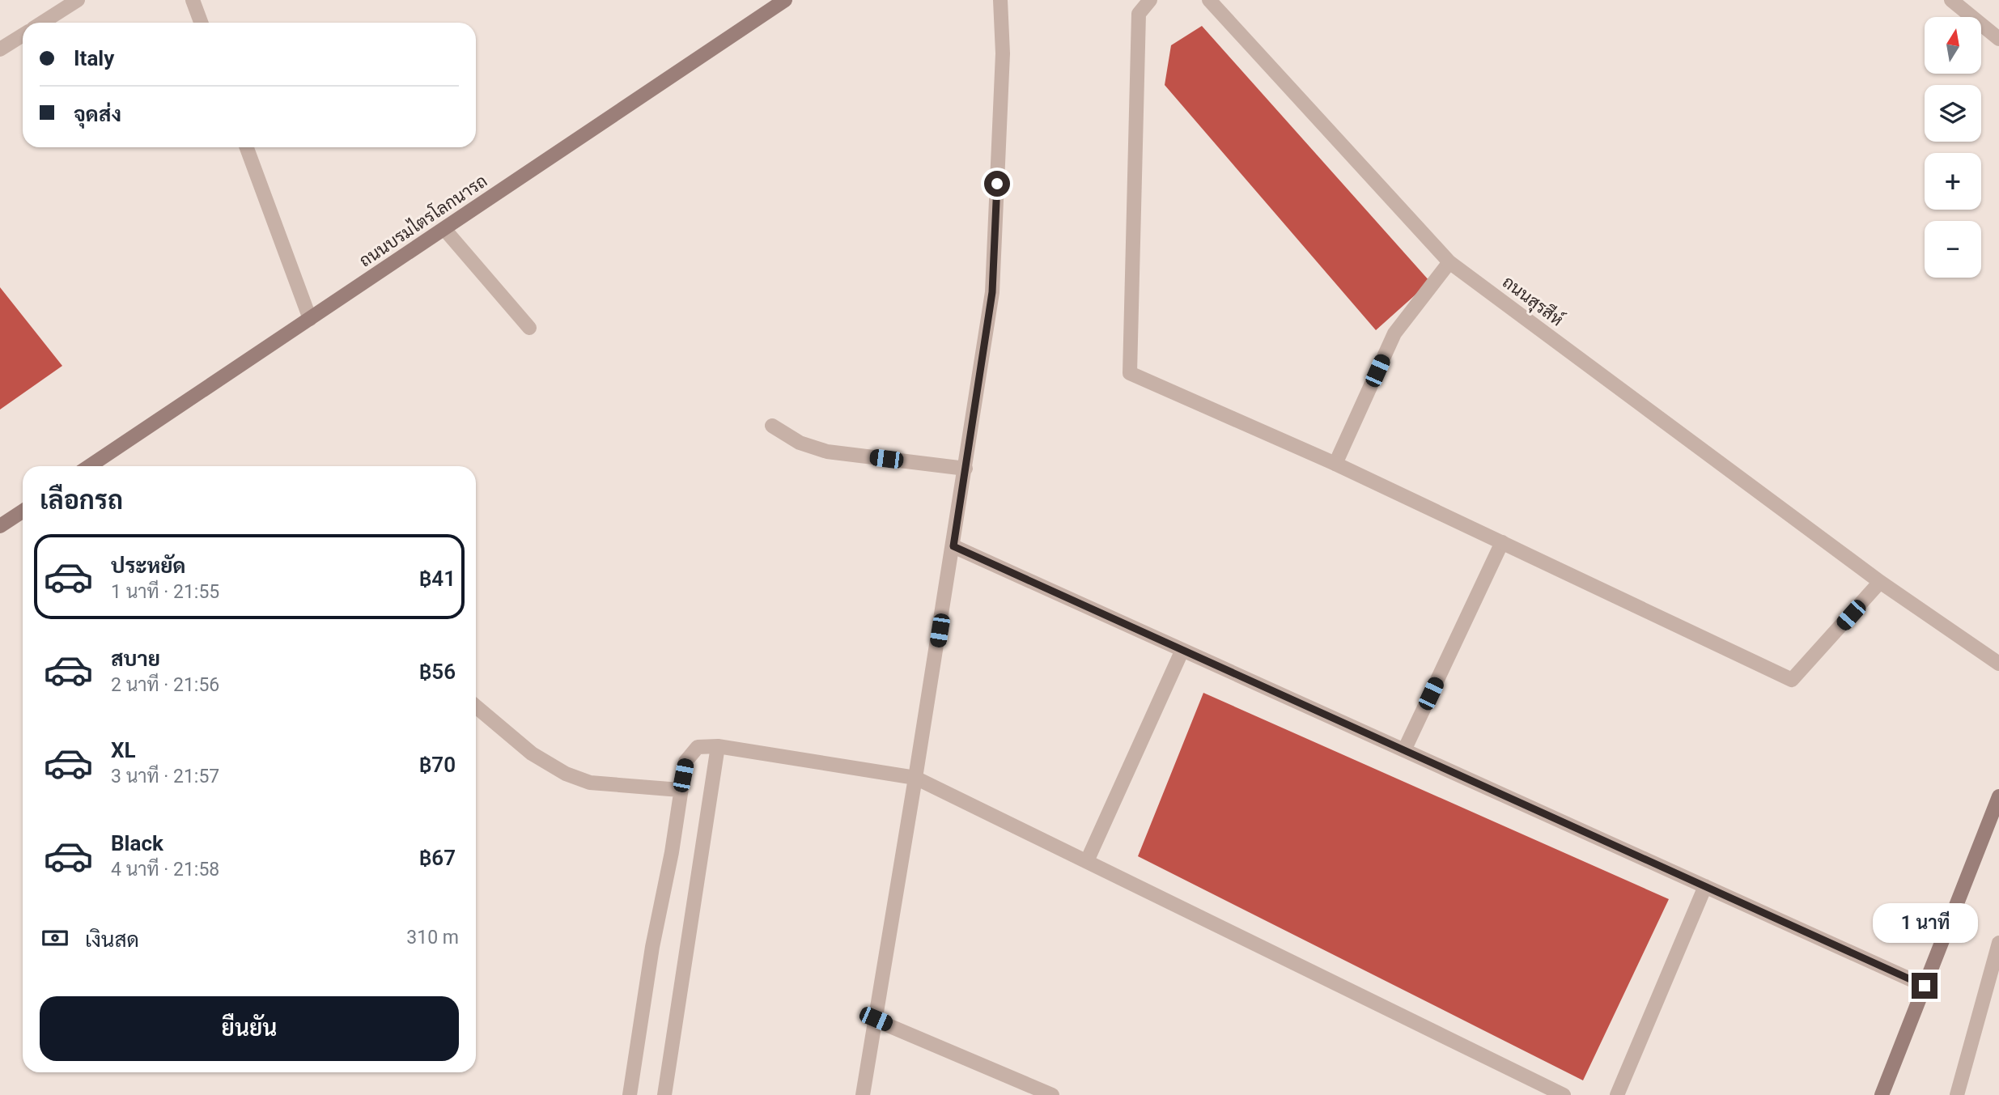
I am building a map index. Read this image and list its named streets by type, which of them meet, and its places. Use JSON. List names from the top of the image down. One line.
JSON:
{"streets":{"main road":["ถนนบรมไตรโลกนารถ"],"street":["ถนนสุรสีห์"]},"north":"top","page":{"map_buttons":["+","−"],"banner":["Italy","จุดส่ง"],"heading":"เลือกรถ","list":[{"name":"ประหยัด","note":"1 นาที · 21:55","value":"฿41"},{"name":"สบาย","note":"2 นาที · 21:56","value":"฿56"},{"name":"XL","note":"3 นาที · 21:57","value":"฿70"},{"name":"Black","note":"4 นาที · 21:58","value":"฿67"}],"bubble":"1 นาที","pay":["เงินสด","310 m"],"buttons":"ยืนยัน"}}
